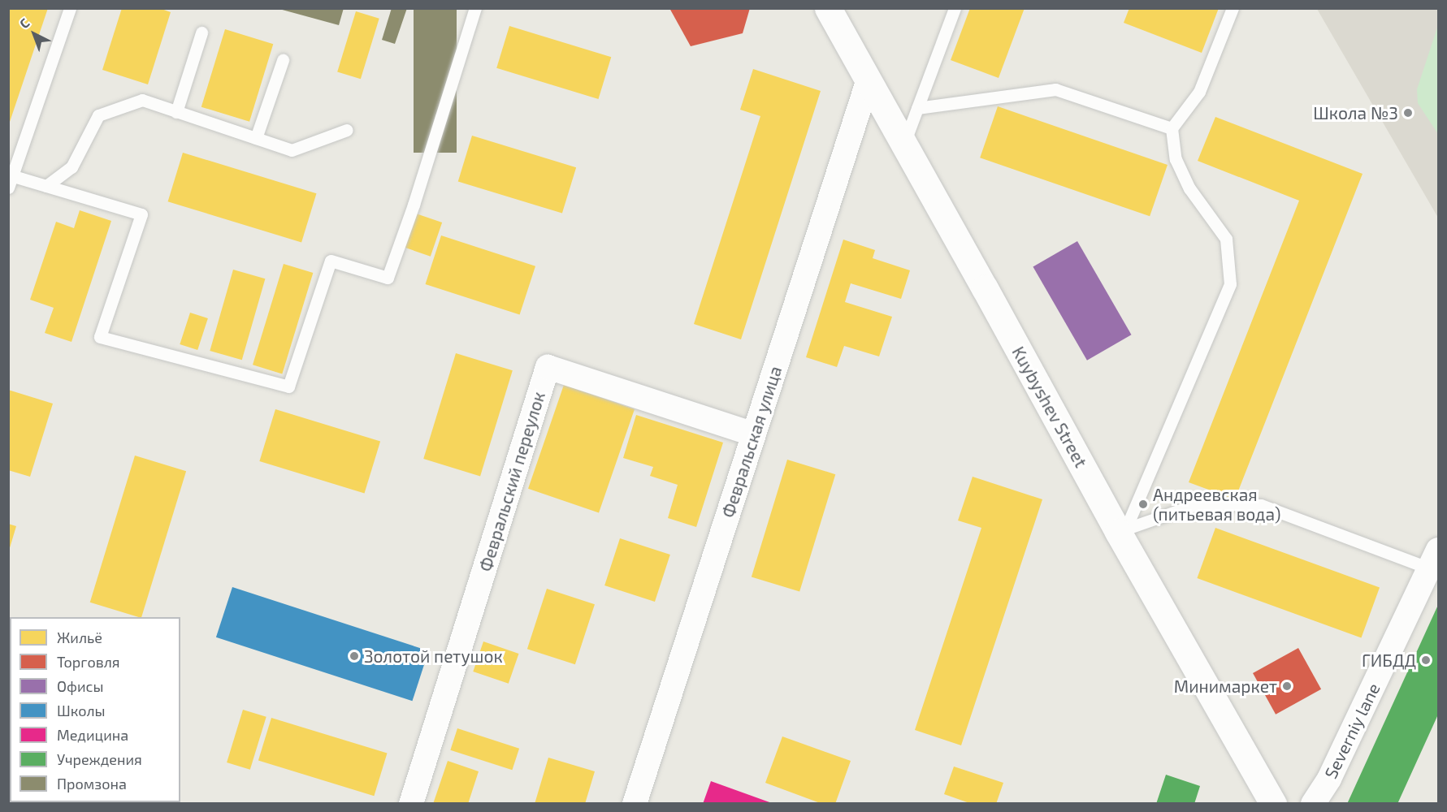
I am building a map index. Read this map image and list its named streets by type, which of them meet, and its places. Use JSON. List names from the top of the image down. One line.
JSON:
{"streets":{"main road":["Kuybyshev Street"],"street":["Февральская улица","Февральский переулок","Severniy lane"]},"crossings":[["Kuybyshev Street","Февральская улица"],["Февральская улица","Февральский переулок"]],"places":["Школа №3","Андреевская (питьевая вода)","Золотой петушок","ГИБДД","Минимаркет"],"legend":["Жильё","Торговля","Офисы","Школы","Медицина","Учреждения","Промзона"],"north":"top left"}
